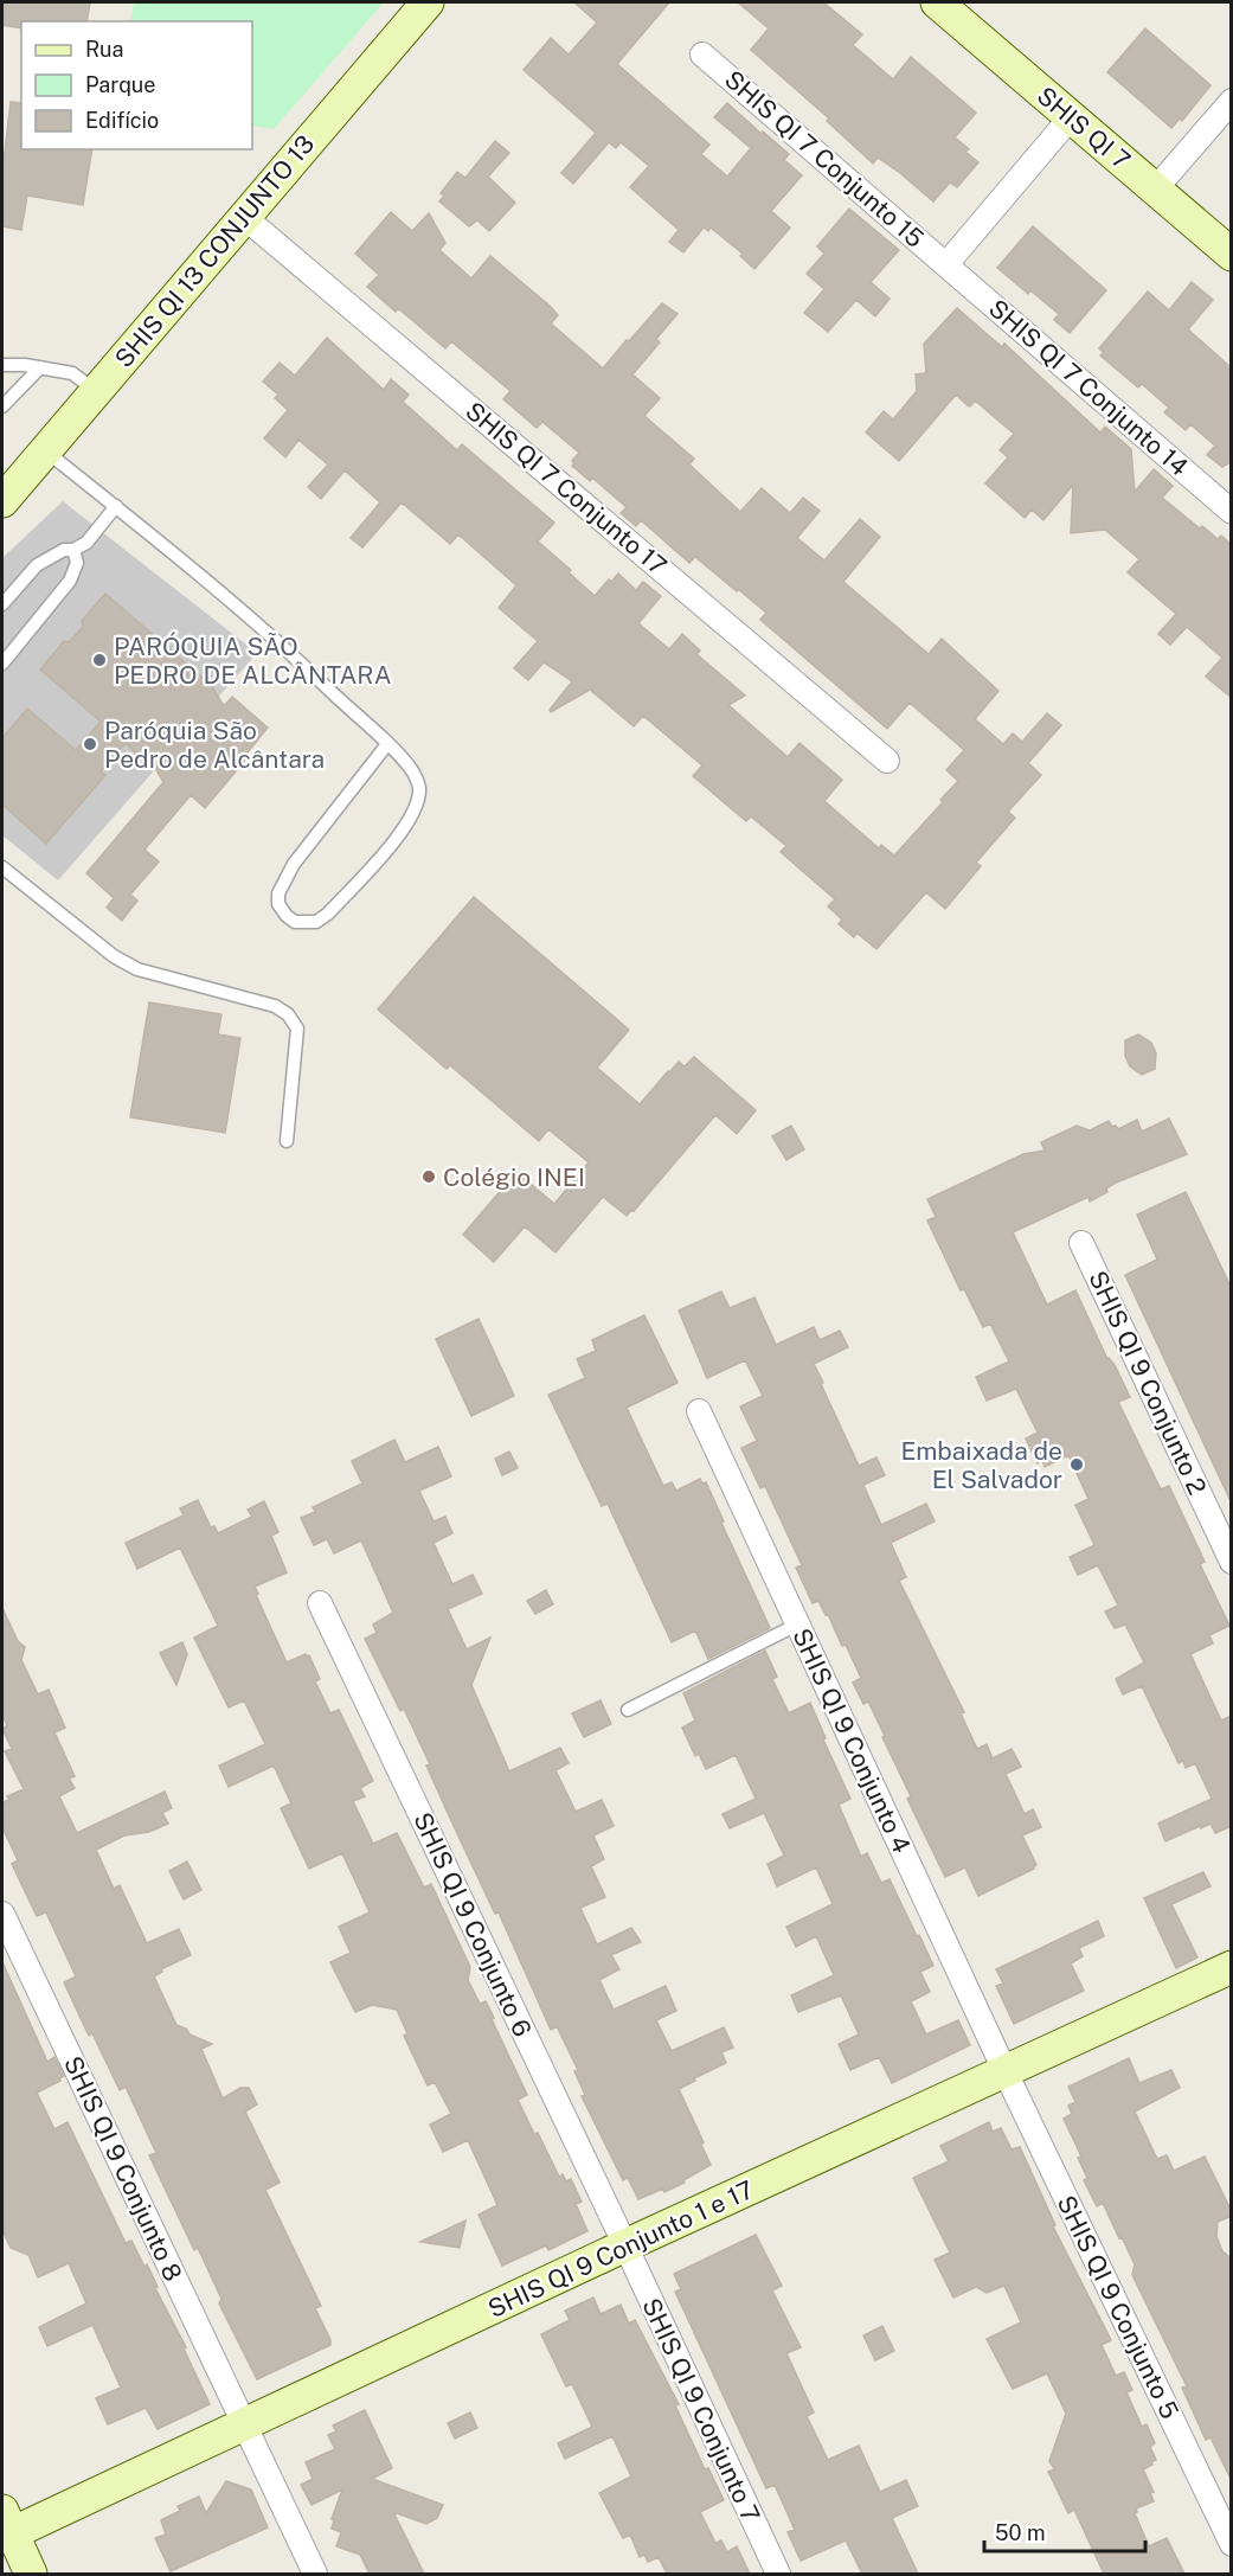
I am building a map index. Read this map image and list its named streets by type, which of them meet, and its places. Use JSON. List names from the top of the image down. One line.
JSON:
{"streets":{"street":["SHIS QI 7","SHIS QI 7 Conjunto 15","SHIS QI 13 CONJUNTO 13","SHIS QI 7 Conjunto 14","SHIS QI 7 Conjunto 17","SHIS QI 9 Conjunto 2","SHIS QI 9 Conjunto 4","SHIS QI 9 Conjunto 6","SHIS QI 9 Conjunto 8","SHIS QI 9 Conjunto 1 e 17","SHIS QI 9 Conjunto 5","SHIS QI 9 Conjunto 7"]},"crossings":[["SHIS QI 7 Conjunto 15","SHIS QI 7 Conjunto 14"],["SHIS QI 13 CONJUNTO 13","SHIS QI 7 Conjunto 17"],["SHIS QI 9 Conjunto 4","SHIS QI 9 Conjunto 1 e 17"],["SHIS QI 9 Conjunto 4","SHIS QI 9 Conjunto 5"],["SHIS QI 9 Conjunto 6","SHIS QI 9 Conjunto 1 e 17"],["SHIS QI 9 Conjunto 6","SHIS QI 9 Conjunto 7"],["SHIS QI 9 Conjunto 8","SHIS QI 9 Conjunto 1 e 17"],["SHIS QI 9 Conjunto 1 e 17","SHIS QI 9 Conjunto 5"],["SHIS QI 9 Conjunto 1 e 17","SHIS QI 9 Conjunto 7"]],"places":["PARÓQUIA SÃO PEDRO DE ALCÂNTARA","Paróquia São Pedro de Alcântara","Colégio INEI","Embaixada de El Salvador"],"legend":["Rua","Parque","Edifício"],"scale_bar":"50 m"}
